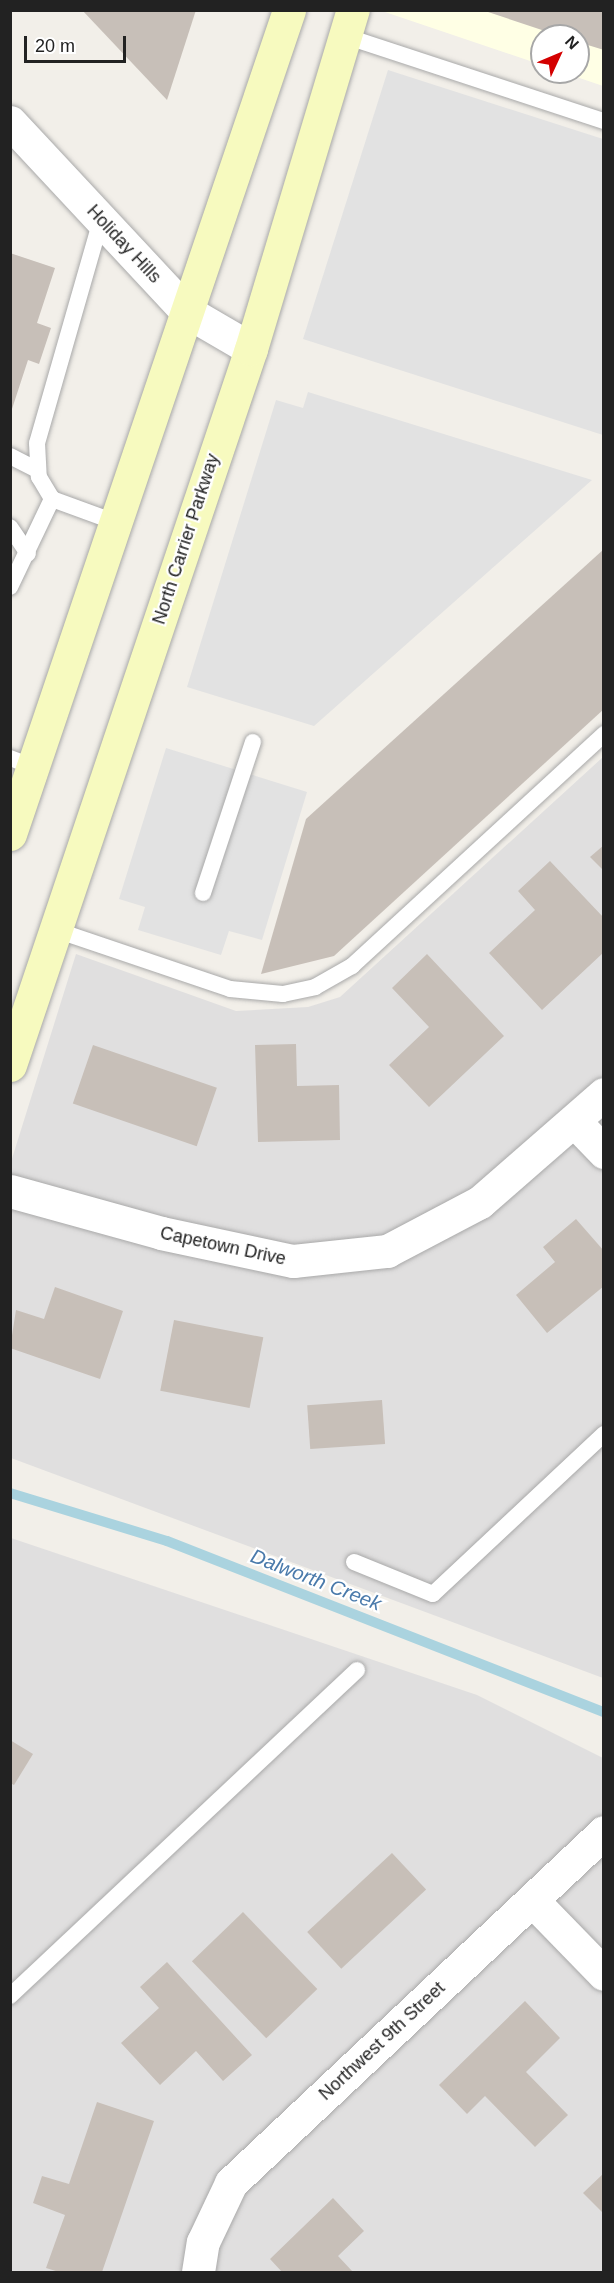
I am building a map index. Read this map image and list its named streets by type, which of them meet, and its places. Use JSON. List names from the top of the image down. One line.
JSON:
{"streets":{"main road":["North Carrier Parkway"],"street":["Holiday Hills","Capetown Drive","Northwest 9th Street"]},"crossings":[["Holiday Hills","North Carrier Parkway"]],"water":["Dalworth Creek"],"scale_bar":"20 m","north":"top right"}
